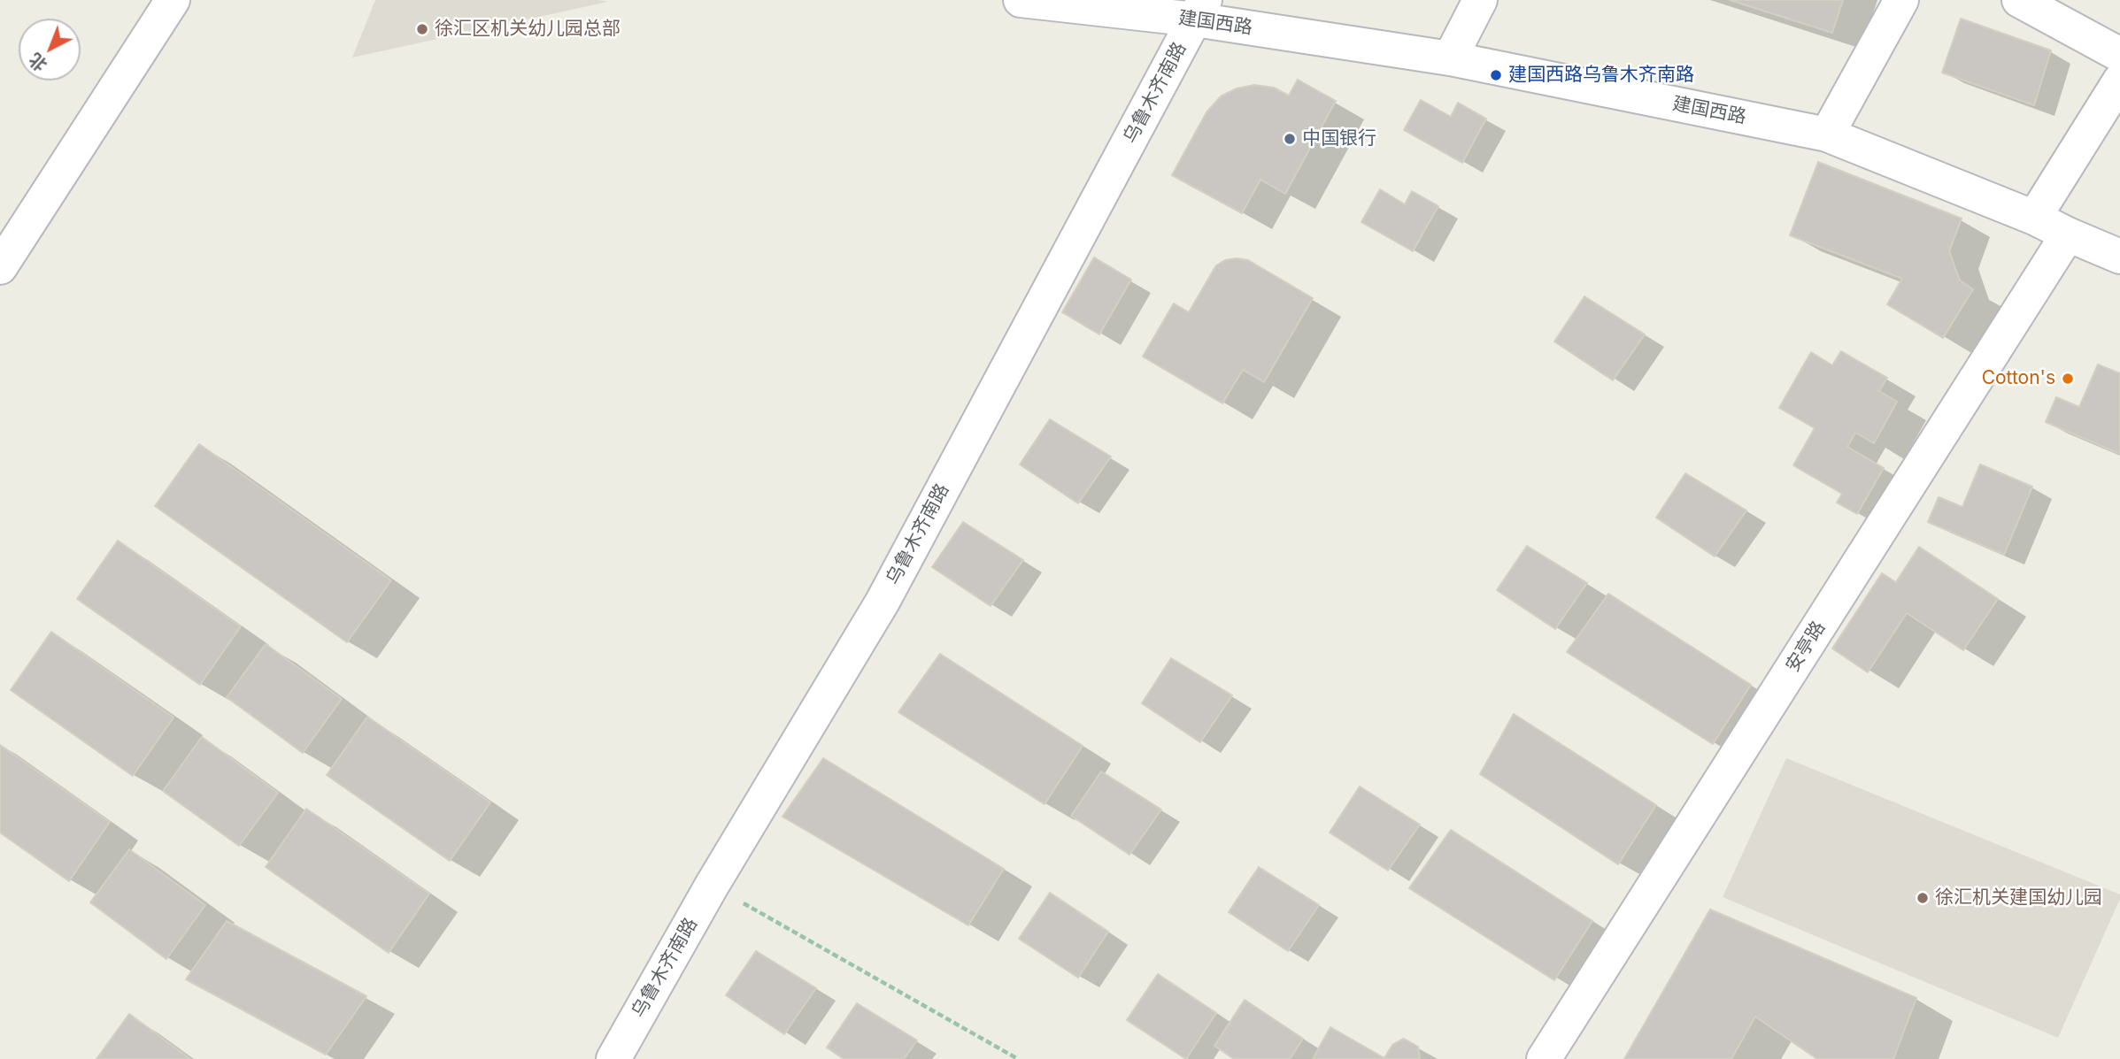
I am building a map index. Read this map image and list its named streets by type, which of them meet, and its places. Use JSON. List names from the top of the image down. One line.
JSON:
{"streets":{"street":["建国西路","乌鲁木齐南路","安亭路"]},"crossings":[["建国西路","乌鲁木齐南路"],["建国西路","安亭路"]],"places":["徐汇区机关幼儿园总部","建国西路乌鲁木齐南路","中国银行","Cotton's","徐汇机关建国幼儿园"],"north":"bottom left"}
